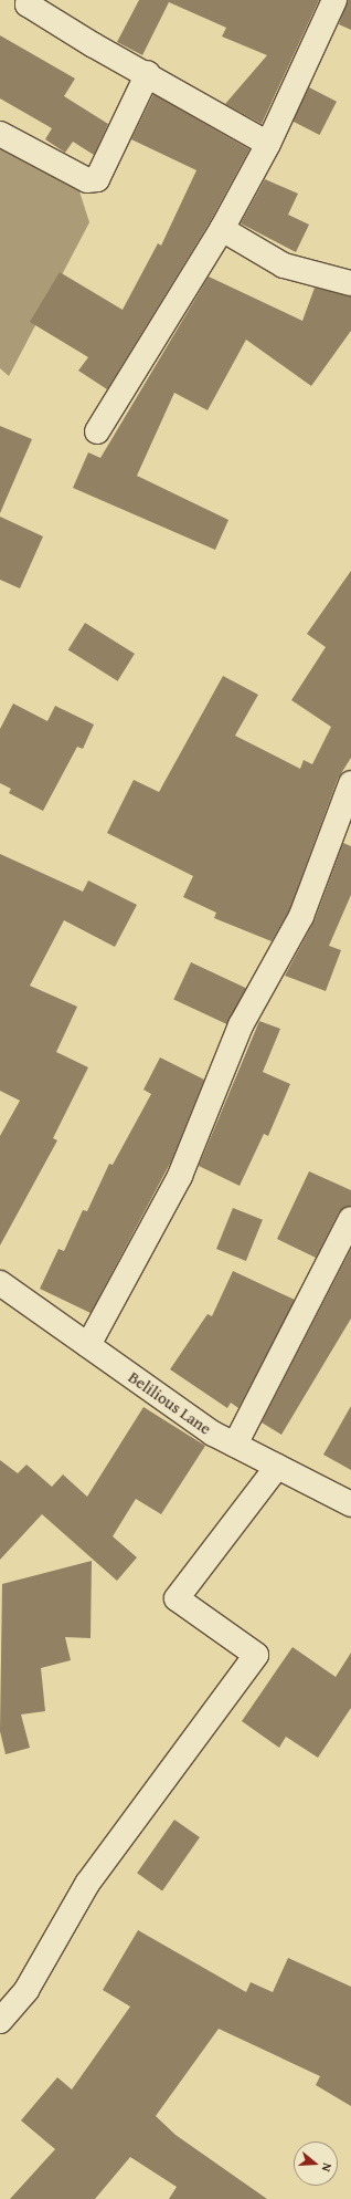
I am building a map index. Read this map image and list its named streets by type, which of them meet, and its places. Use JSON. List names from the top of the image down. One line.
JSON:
{"streets":{"street":["Belilious Lane"]},"north":"right"}
